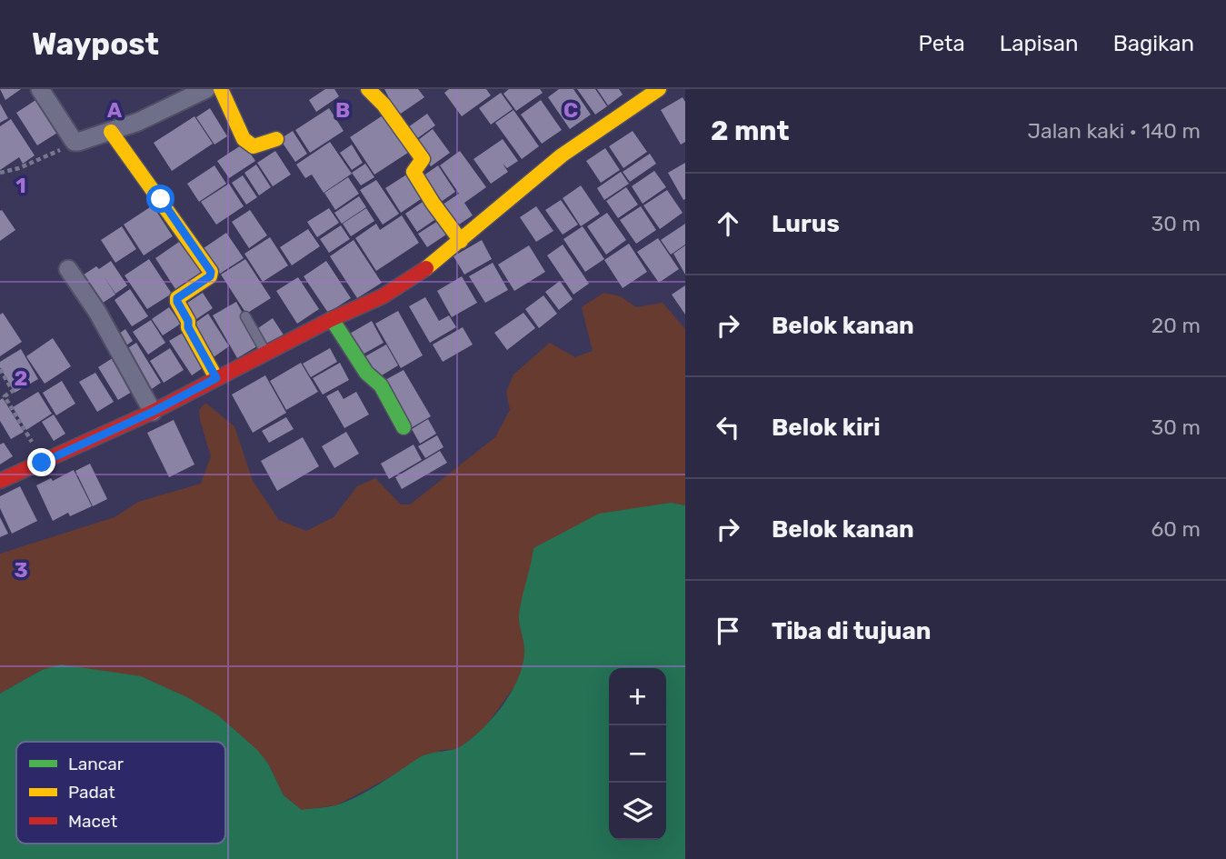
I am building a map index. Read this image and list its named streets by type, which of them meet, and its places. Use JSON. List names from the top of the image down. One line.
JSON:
{"legend":["Lancar","Padat","Macet"],"page":{"header":"Waypost","nav":["Peta","Lapisan","Bagikan"],"heading":["2 mnt","Jalan kaki · 140 m"],"list":[["Lurus","30 m"],["Belok kanan","20 m"],["Belok kiri","30 m"],["Belok kanan","60 m"],"Tiba di tujuan"],"map_buttons":["+","−"]},"grid":{"columns":["A","B","C"],"rows":["1","2","3"]}}
